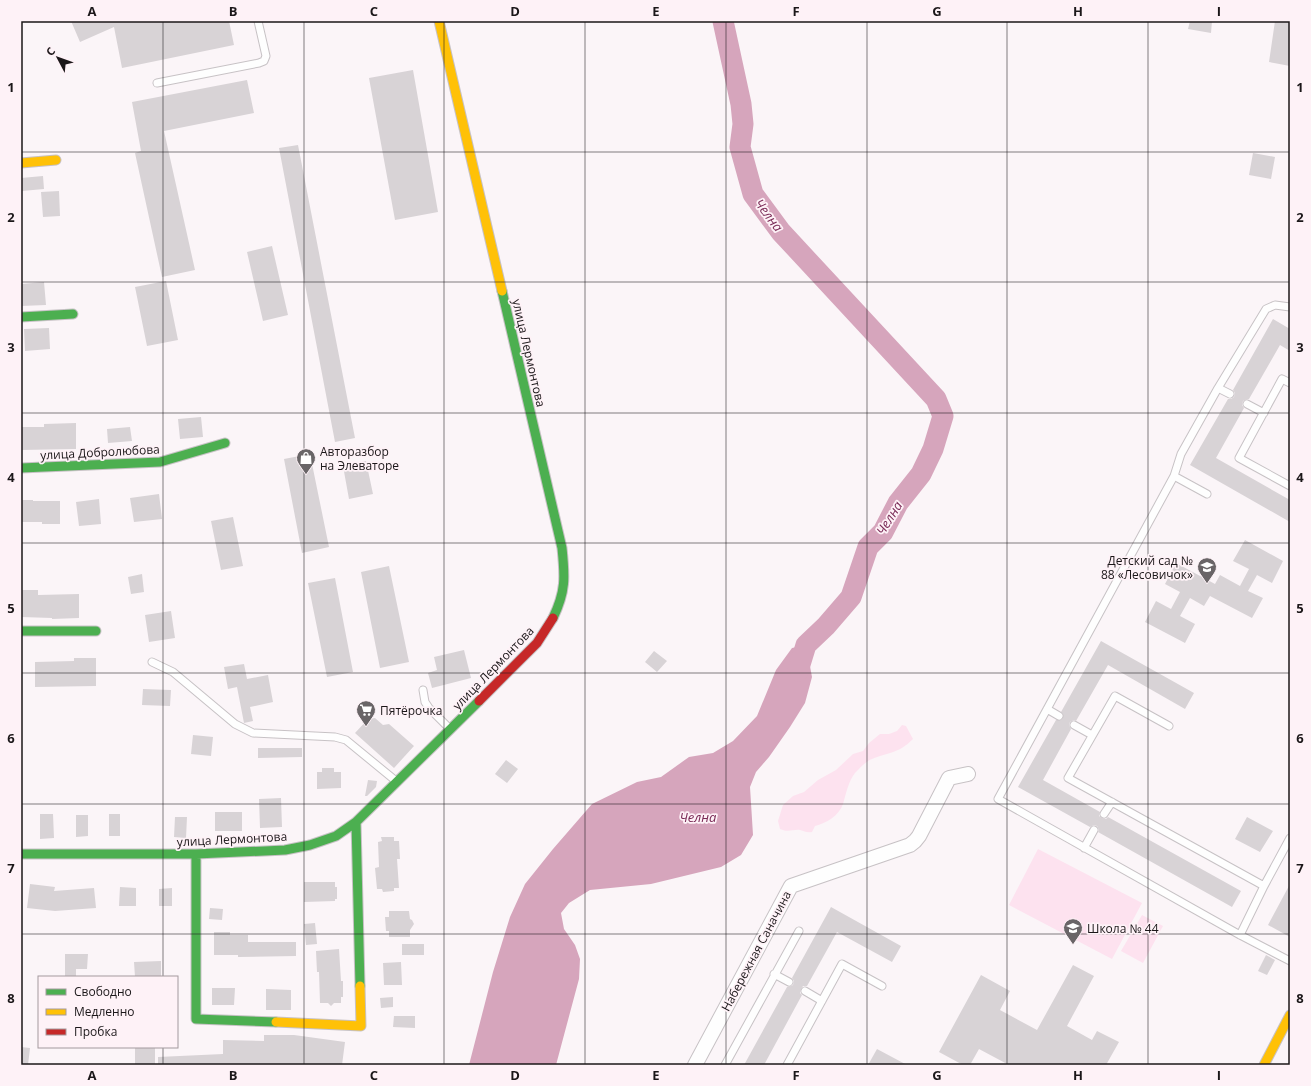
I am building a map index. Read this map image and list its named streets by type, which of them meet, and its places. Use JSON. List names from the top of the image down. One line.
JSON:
{"streets":{"street":["улица Лермонтова","улица Добролюбова","Набережная Саначина"]},"water":["Челна"],"places":{"shop":["Авторазбор на Элеваторе"],"school or university":["Детский сад № 88 «Лесовичок»","Школа № 44"],"supermarket":["Пятёрочка"]},"legend":["Свободно","Медленно","Пробка"],"north":"top left","grid":{"columns":["A","B","C","D","E","F","G","H","I"],"rows":["1","2","3","4","5","6","7","8"]}}
